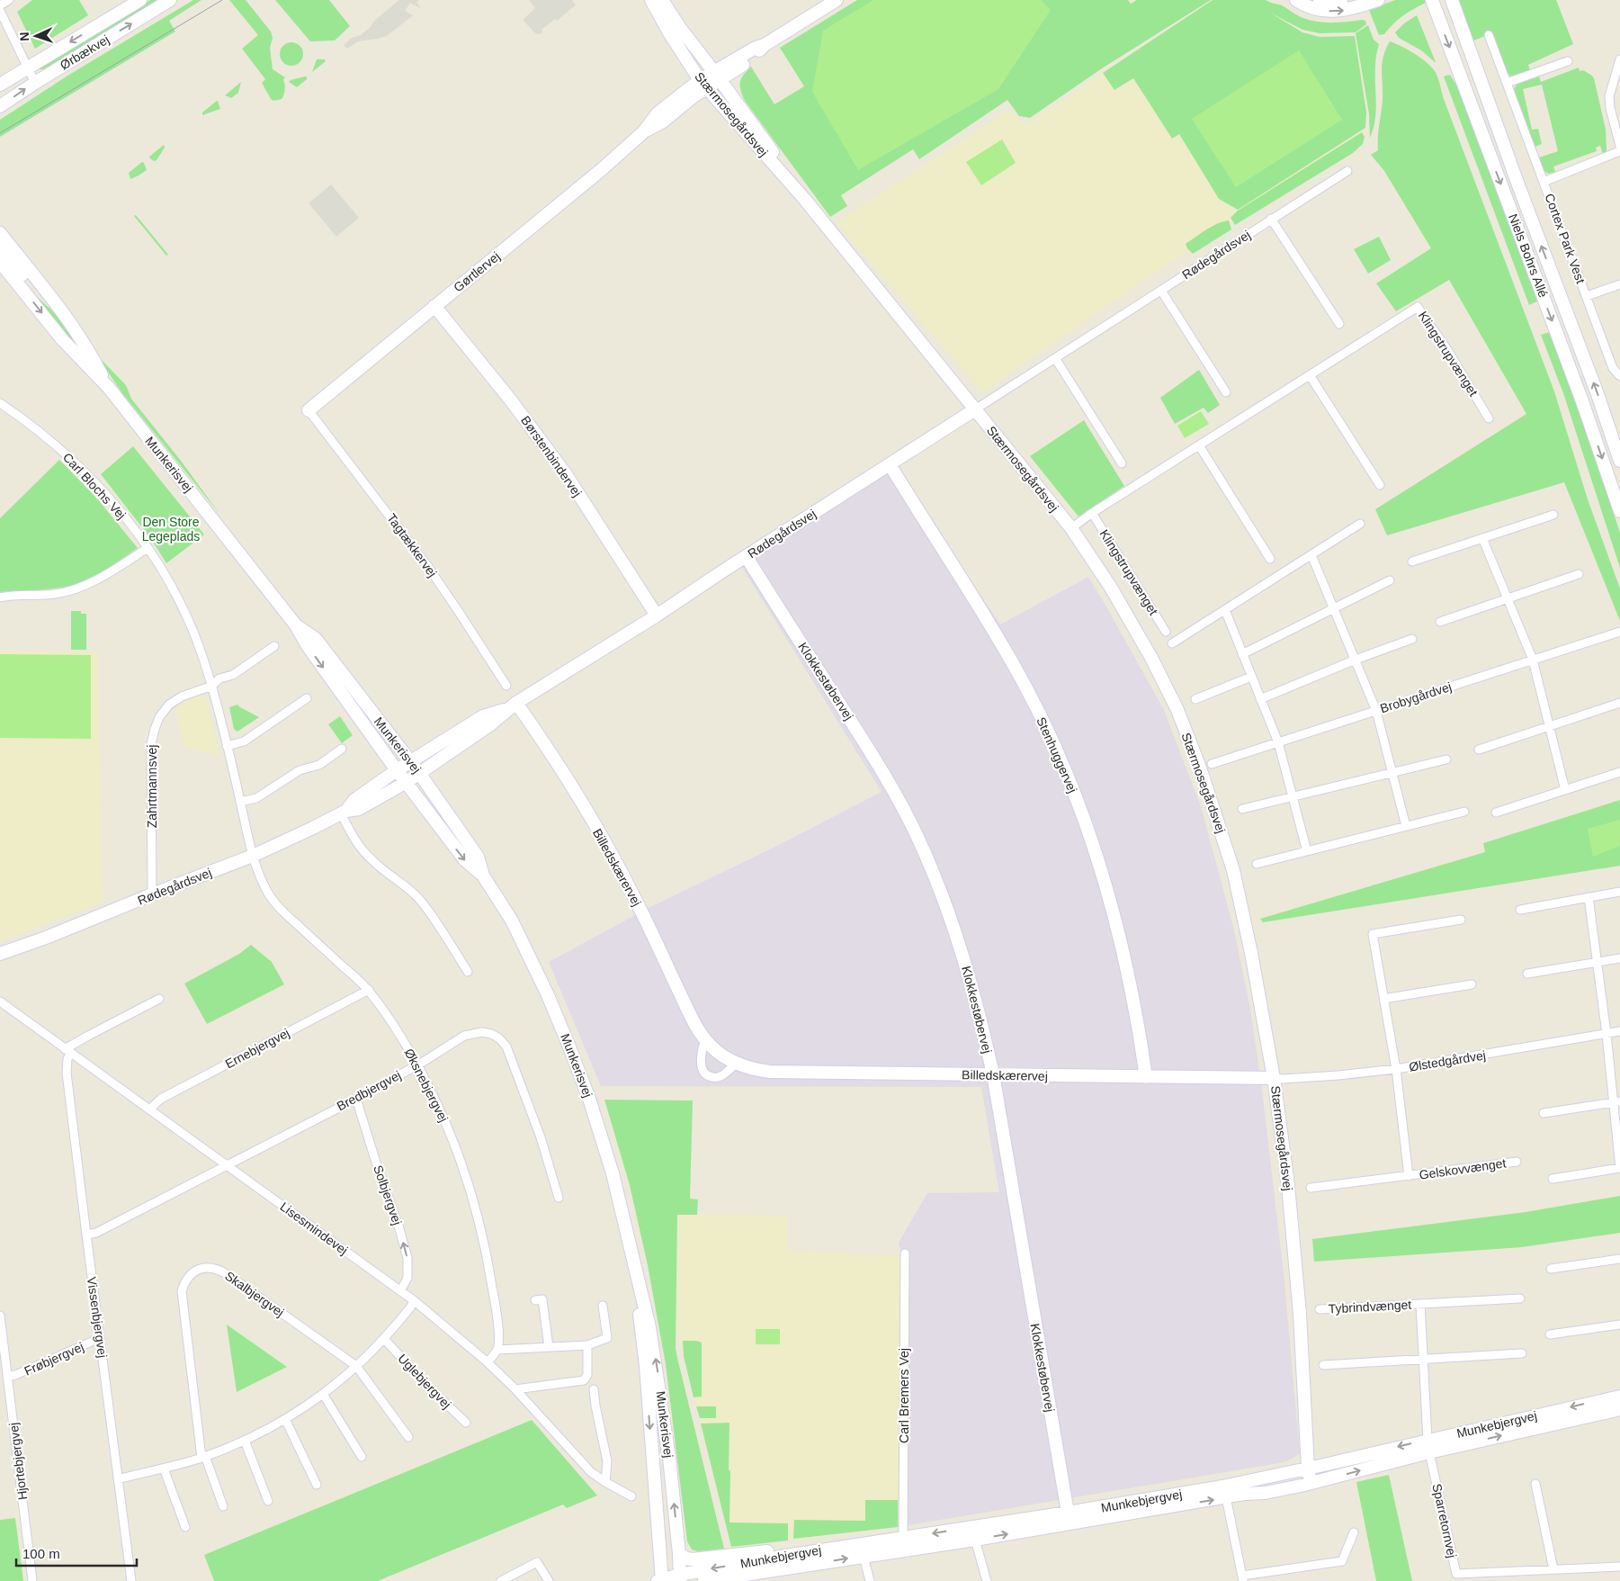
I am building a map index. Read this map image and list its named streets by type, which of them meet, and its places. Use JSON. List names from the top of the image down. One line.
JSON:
{"streets":{"street":["Ørbækvej","Stærmosegårdsvej","Cortex Park Vest","Rødegårdsvej","Niels Bohrs Allé","Gørtlervej","Klingstrupvænget","Børstenbindervej","Munkerisvej","Carl Blochs Vej","Tagtækkervej","Klokkestøbervej","Brobygårdvej","Stenhuggervej","Zahrtmannsvej","Billedskærervej","Ernebjergvej","Ølstedgårdvej","Øksnebjergvej","Bredbjergvej","Gelskovvænget","Solbjergvej","Lisesmindevej","Skalbjergvej","Tybrindvænget","Vissenbjergvej","Frøbjergvej","Uglebjergvej","Carl Bremers Vej","Munkebjergvej","Hjortebjergvej","Sparretornvej"]},"crossings":[["Stærmosegårdsvej","Rødegårdsvej"],["Stærmosegårdsvej","Gørtlervej"],["Stærmosegårdsvej","Klingstrupvænget"],["Stærmosegårdsvej","Billedskærervej"],["Stærmosegårdsvej","Ølstedgårdvej"],["Stærmosegårdsvej","Munkebjergvej"],["Rødegårdsvej","Børstenbindervej"],["Rødegårdsvej","Munkerisvej"],["Rødegårdsvej","Carl Blochs Vej"],["Rødegårdsvej","Klokkestøbervej"],["Rødegårdsvej","Stenhuggervej"],["Rødegårdsvej","Zahrtmannsvej"],["Rødegårdsvej","Billedskærervej"],["Rødegårdsvej","Øksnebjergvej"],["Gørtlervej","Børstenbindervej"],["Gørtlervej","Tagtækkervej"],["Munkerisvej","Munkebjergvej"],["Carl Blochs Vej","Zahrtmannsvej"],["Carl Blochs Vej","Øksnebjergvej"],["Klokkestøbervej","Billedskærervej"],["Klokkestøbervej","Munkebjergvej"],["Stenhuggervej","Billedskærervej"],["Billedskærervej","Ølstedgårdvej"],["Ernebjergvej","Øksnebjergvej"],["Ernebjergvej","Lisesmindevej"],["Ølstedgårdvej","Gelskovvænget"],["Øksnebjergvej","Bredbjergvej"],["Bredbjergvej","Solbjergvej"],["Bredbjergvej","Lisesmindevej"],["Bredbjergvej","Vissenbjergvej"],["Solbjergvej","Lisesmindevej"],["Lisesmindevej","Vissenbjergvej"],["Tybrindvænget","Munkebjergvej"],["Tybrindvænget","Sparretornvej"],["Vissenbjergvej","Frøbjergvej"],["Frøbjergvej","Hjortebjergvej"],["Carl Bremers Vej","Munkebjergvej"],["Munkebjergvej","Sparretornvej"]],"one_way":["Solbjergvej"],"parks":["Den Store Legeplads"],"scale_bar":"100 m","north":"left"}
